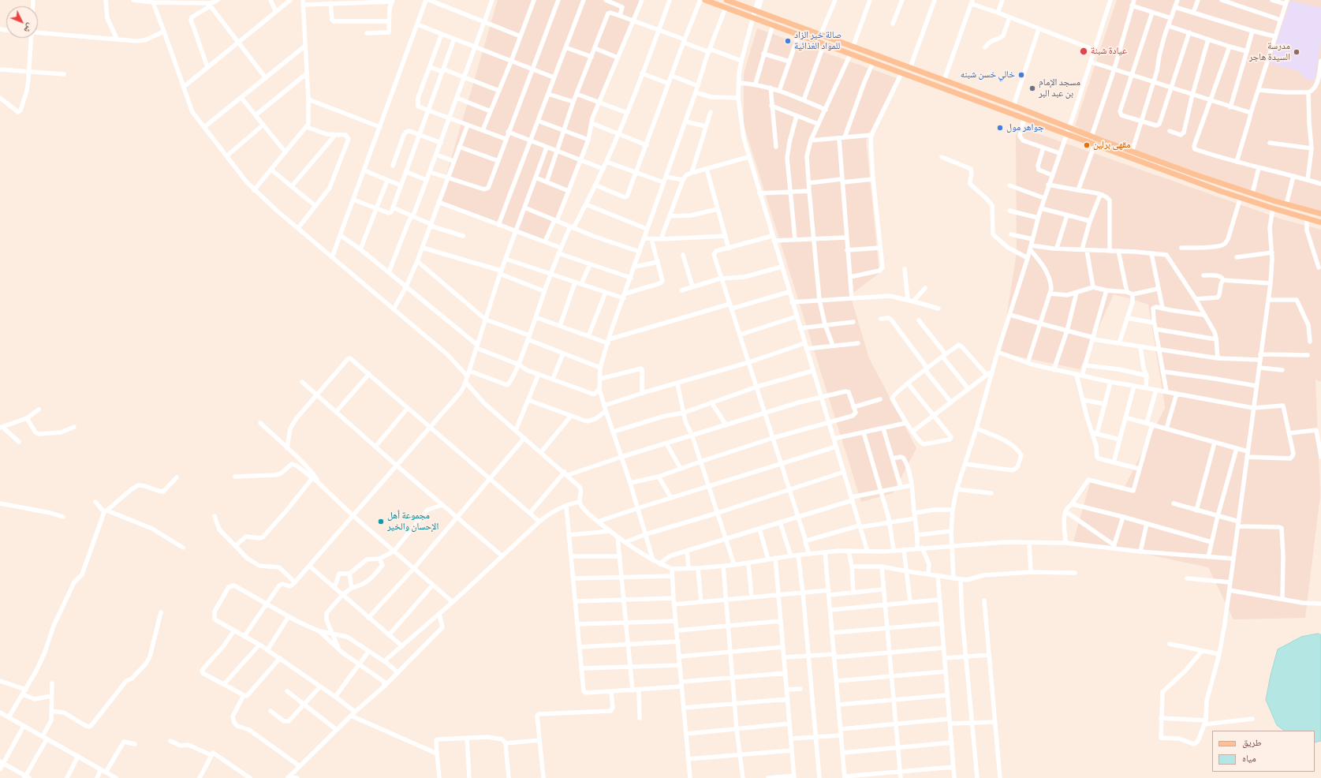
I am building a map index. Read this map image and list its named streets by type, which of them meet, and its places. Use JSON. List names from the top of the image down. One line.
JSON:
{"places":["صالة خير الزاد للمواد الغذائية","عيادة شبنة","مدرسة السيدة هاجر","خالي خسن شبنه","مسجد الإمام بن عبد البر","جواهر مول","مقهى برلين","مجموعة أهل الإحسان والخير"],"legend":["طريق","مياه"],"north":"bottom right"}
